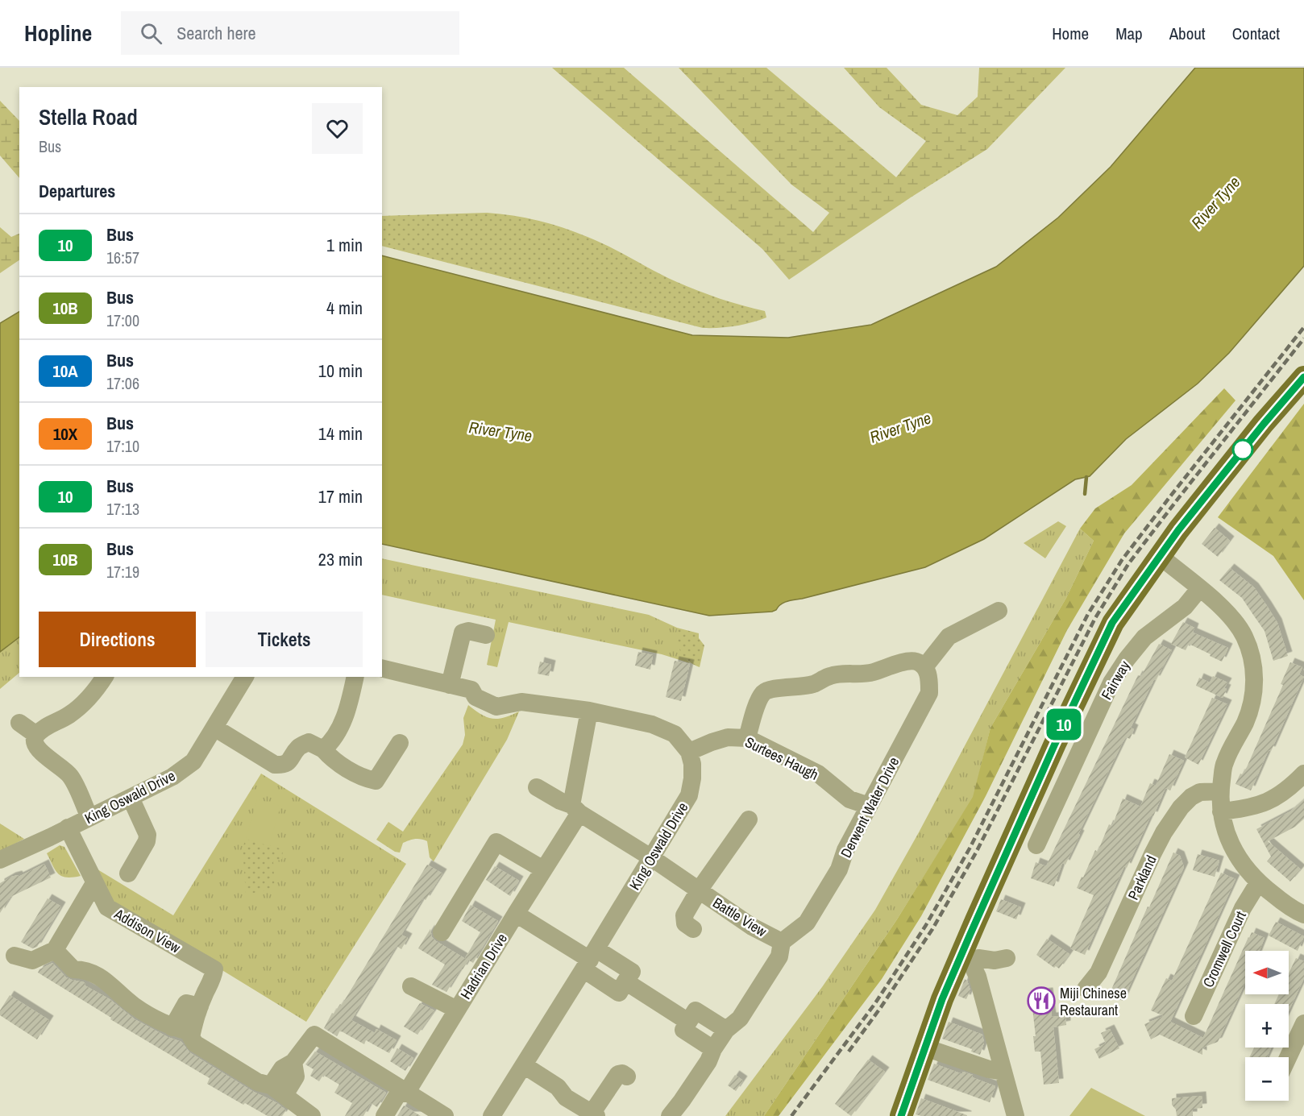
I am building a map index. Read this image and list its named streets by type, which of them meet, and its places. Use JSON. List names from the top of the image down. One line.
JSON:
{"streets":{"street":["Fairway","Surtees Haugh","King Oswald Drive","Derwent Water Drive","Parkland","Battle View","Addison View","Cromwell Court","Hadrian Drive"]},"crossings":[["Surtees Haugh","King Oswald Drive"],["Surtees Haugh","Derwent Water Drive"],["King Oswald Drive","Battle View"],["King Oswald Drive","Addison View"],["Derwent Water Drive","Battle View"],["Battle View","Hadrian Drive"]],"water":["River Tyne"],"places":{"restaurant":["Miji Chinese Restaurant"]},"lines":["bus line 10"],"north":"left","page":{"header":"Hopline","search":"Search here","nav":["Home","Map","About","Contact"],"on_map":"10","heading":[["Stella Road","Bus"],"Departures"],"list":[{"mark":"10","name":"Bus","note":"16:57","value":"1 min"},{"mark":"10B","name":"Bus","note":"17:00","value":"4 min"},{"mark":"10A","name":"Bus","note":"17:06","value":"10 min"},{"mark":"10X","name":"Bus","note":"17:10","value":"14 min"},{"mark":"10","name":"Bus","note":"17:13","value":"17 min"},{"mark":"10B","name":"Bus","note":"17:19","value":"23 min"}],"buttons":["Directions","Tickets"],"map_buttons":["+","−"]}}
